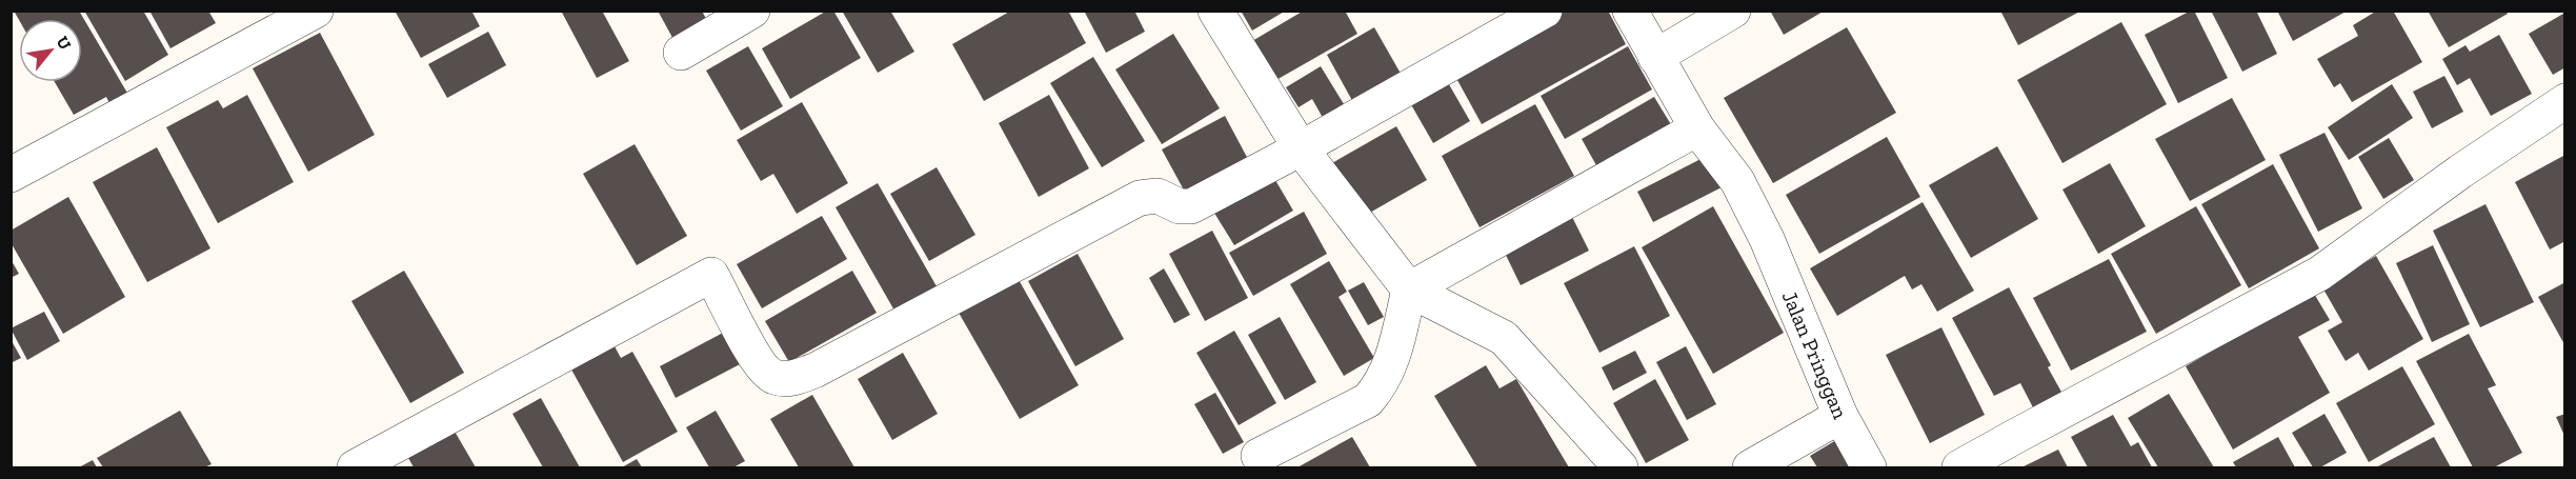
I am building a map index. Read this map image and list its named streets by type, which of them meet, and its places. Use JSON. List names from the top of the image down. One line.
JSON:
{"streets":{"street":["Jalan Pringgan"]},"north":"top right"}
